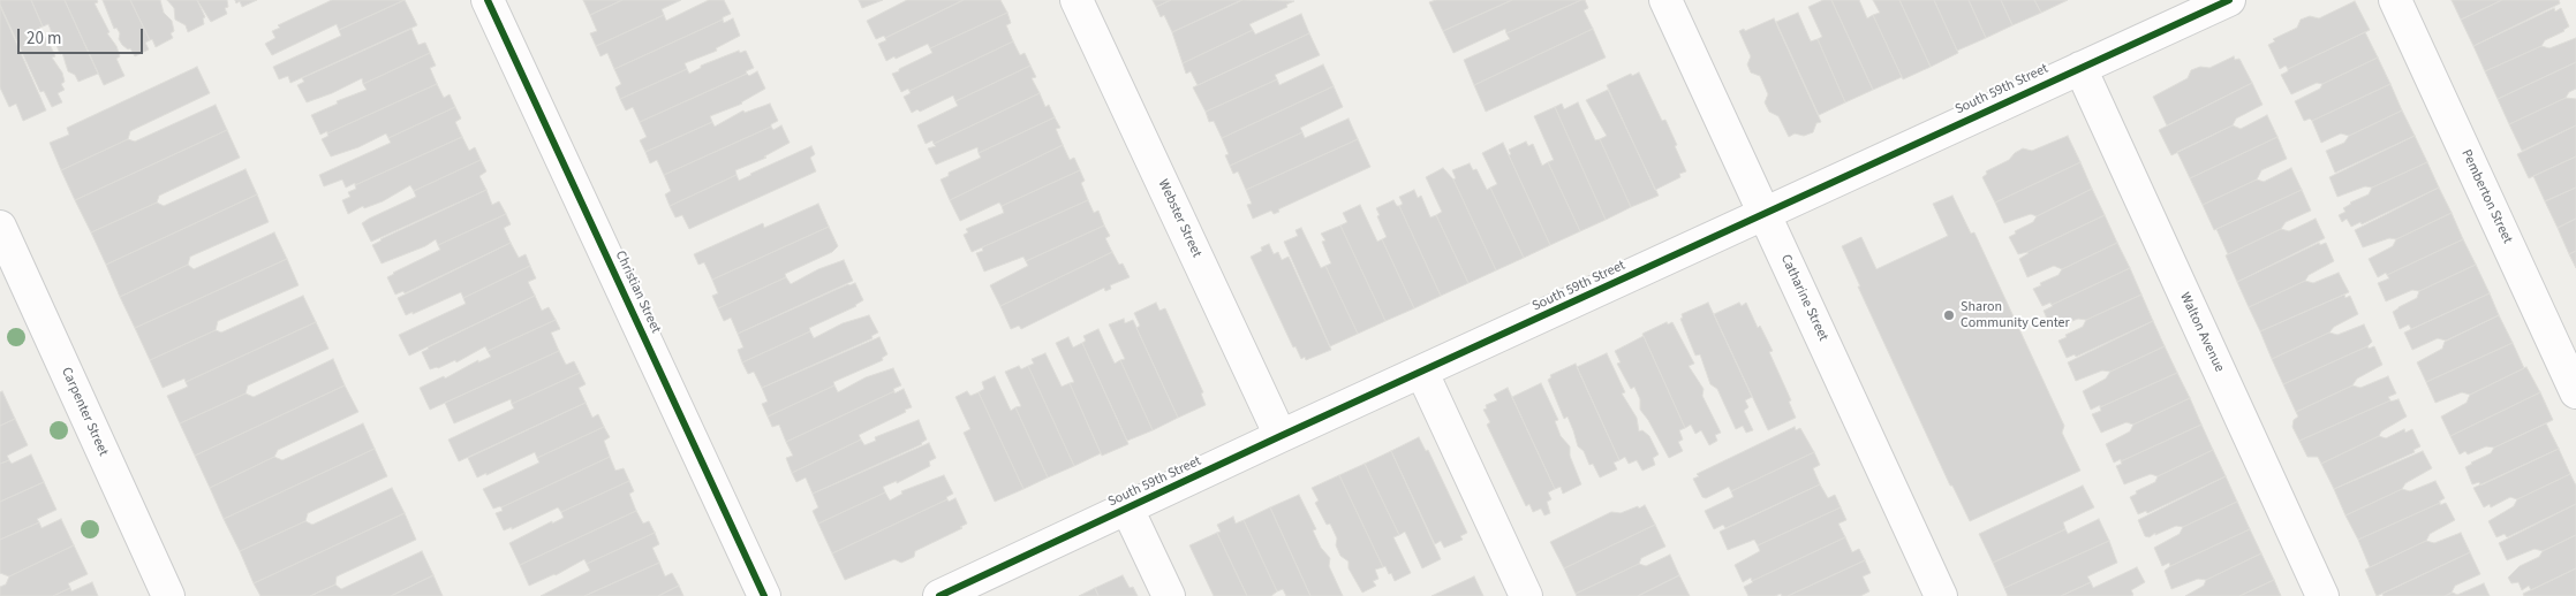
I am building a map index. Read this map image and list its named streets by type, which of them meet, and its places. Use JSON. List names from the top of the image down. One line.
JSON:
{"streets":{"street":["South 59th Street","Pemberton Street","Webster Street","Christian Street","Catharine Street","Walton Avenue","Carpenter Street"]},"crossings":[["South 59th Street","Webster Street"],["South 59th Street","Catharine Street"],["South 59th Street","Walton Avenue"]],"places":["Sharon Community Center"],"scale_bar":"20 m"}
